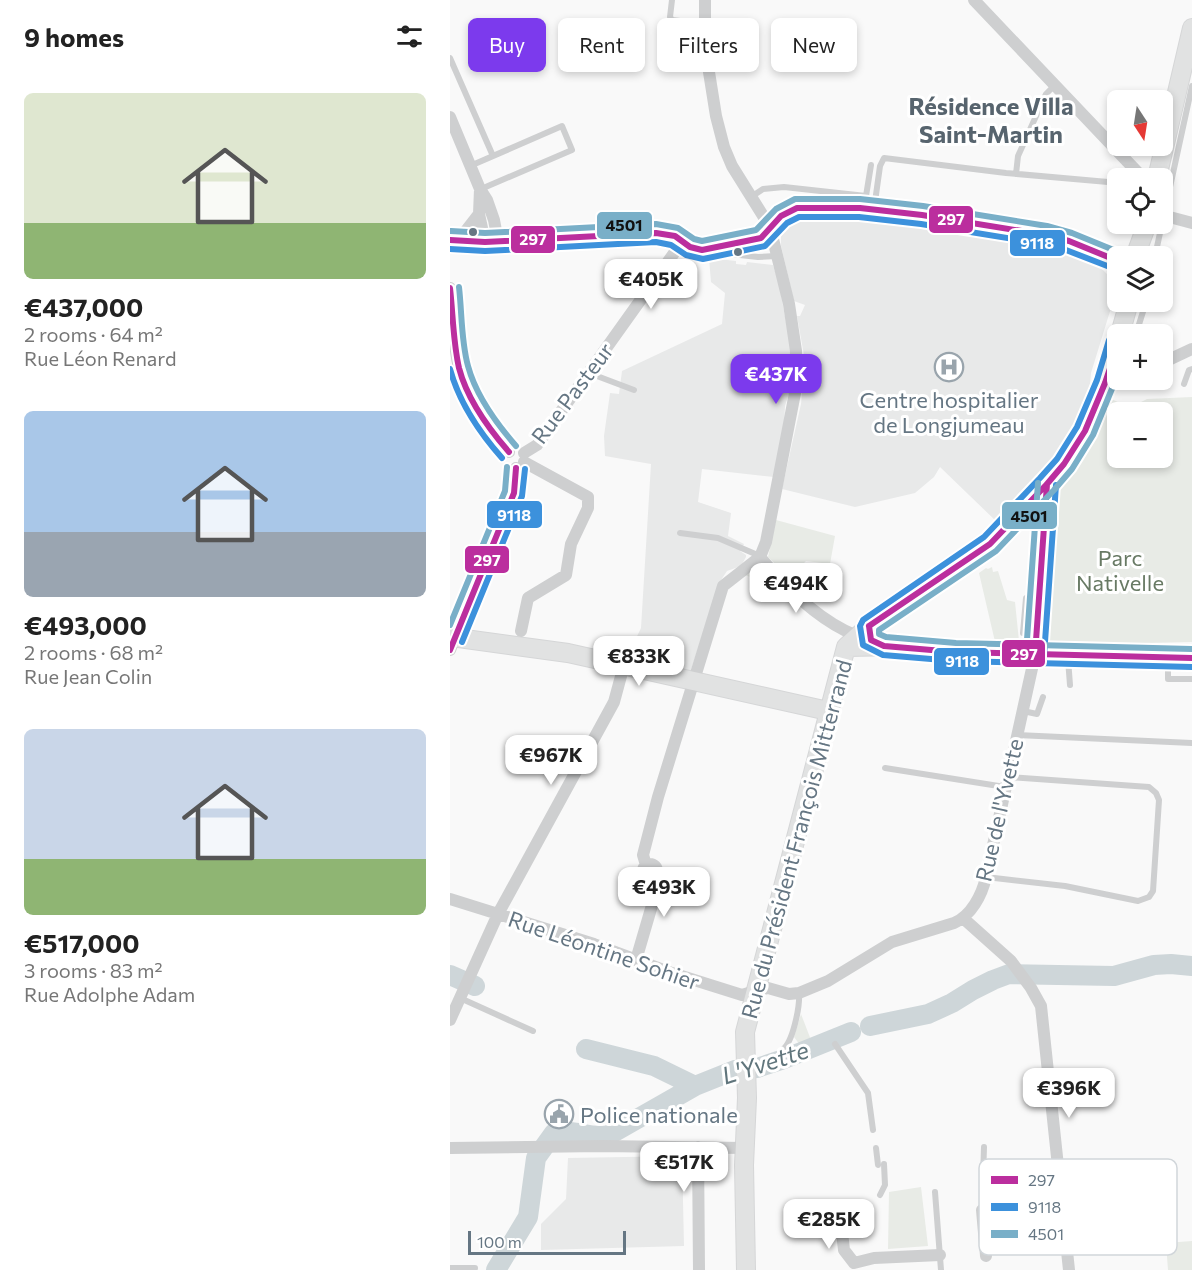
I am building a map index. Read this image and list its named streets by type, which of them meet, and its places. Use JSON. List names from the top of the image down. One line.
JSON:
{"streets":{"main road":["Rue du Président François Mitterrand"],"street":["Rue Pasteur","Rue de l'Yvette","Rue Léontine Sohier"]},"crossings":[["Rue du Président François Mitterrand","Rue Léontine Sohier"]],"districts":["Résidence Villa Saint-Martin"],"water":["L'Yvette"],"parks":["Parc Nativelle"],"places":{"hospital":["Centre hospitalier de Longjumeau"],"public building":["Police nationale"]},"lines":["transit line 4501","transit line 297","transit line 9118"],"legend":["297","9118","4501"],"scale_bar":"100 m","north":"bottom","page":{"heading":"9 homes","chip":["Buy","Rent","Filters","New"],"list":[{"name":"€437,000","note":"2 rooms · 64 m² · Rue Léon Renard"},{"name":"€493,000","note":"2 rooms · 68 m² · Rue Jean Colin"},{"name":"€517,000","note":"3 rooms · 83 m² · Rue Adolphe Adam"}],"map_buttons":["+","−"],"price":["€405K","€437K","€494K","€833K","€967K","€493K","€396K","€517K","€285K"],"scale":"100 m"}}
